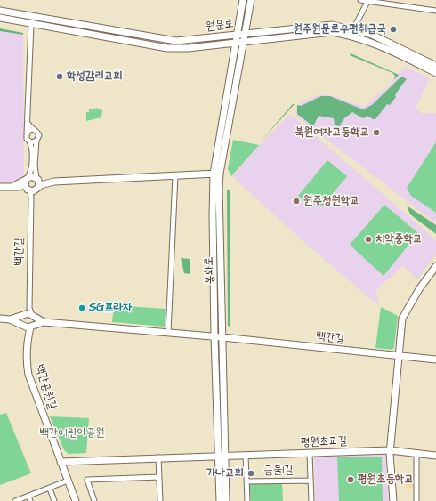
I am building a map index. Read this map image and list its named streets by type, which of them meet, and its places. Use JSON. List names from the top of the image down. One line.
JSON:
{"streets":{"street":["원문로","백간길","봉화로","백간공원길","평원초교길","금불1길"]},"crossings":[["원문로","봉화로"],["백간길","봉화로"],["봉화로","평원초교길"]],"parks":["백간어린이공원"],"places":["원주원문로우편취급국","학성감리교회","북원여자고등학교","원주청원학교","치악중학교","SG프라자","가나교회","평원초등학교"]}
